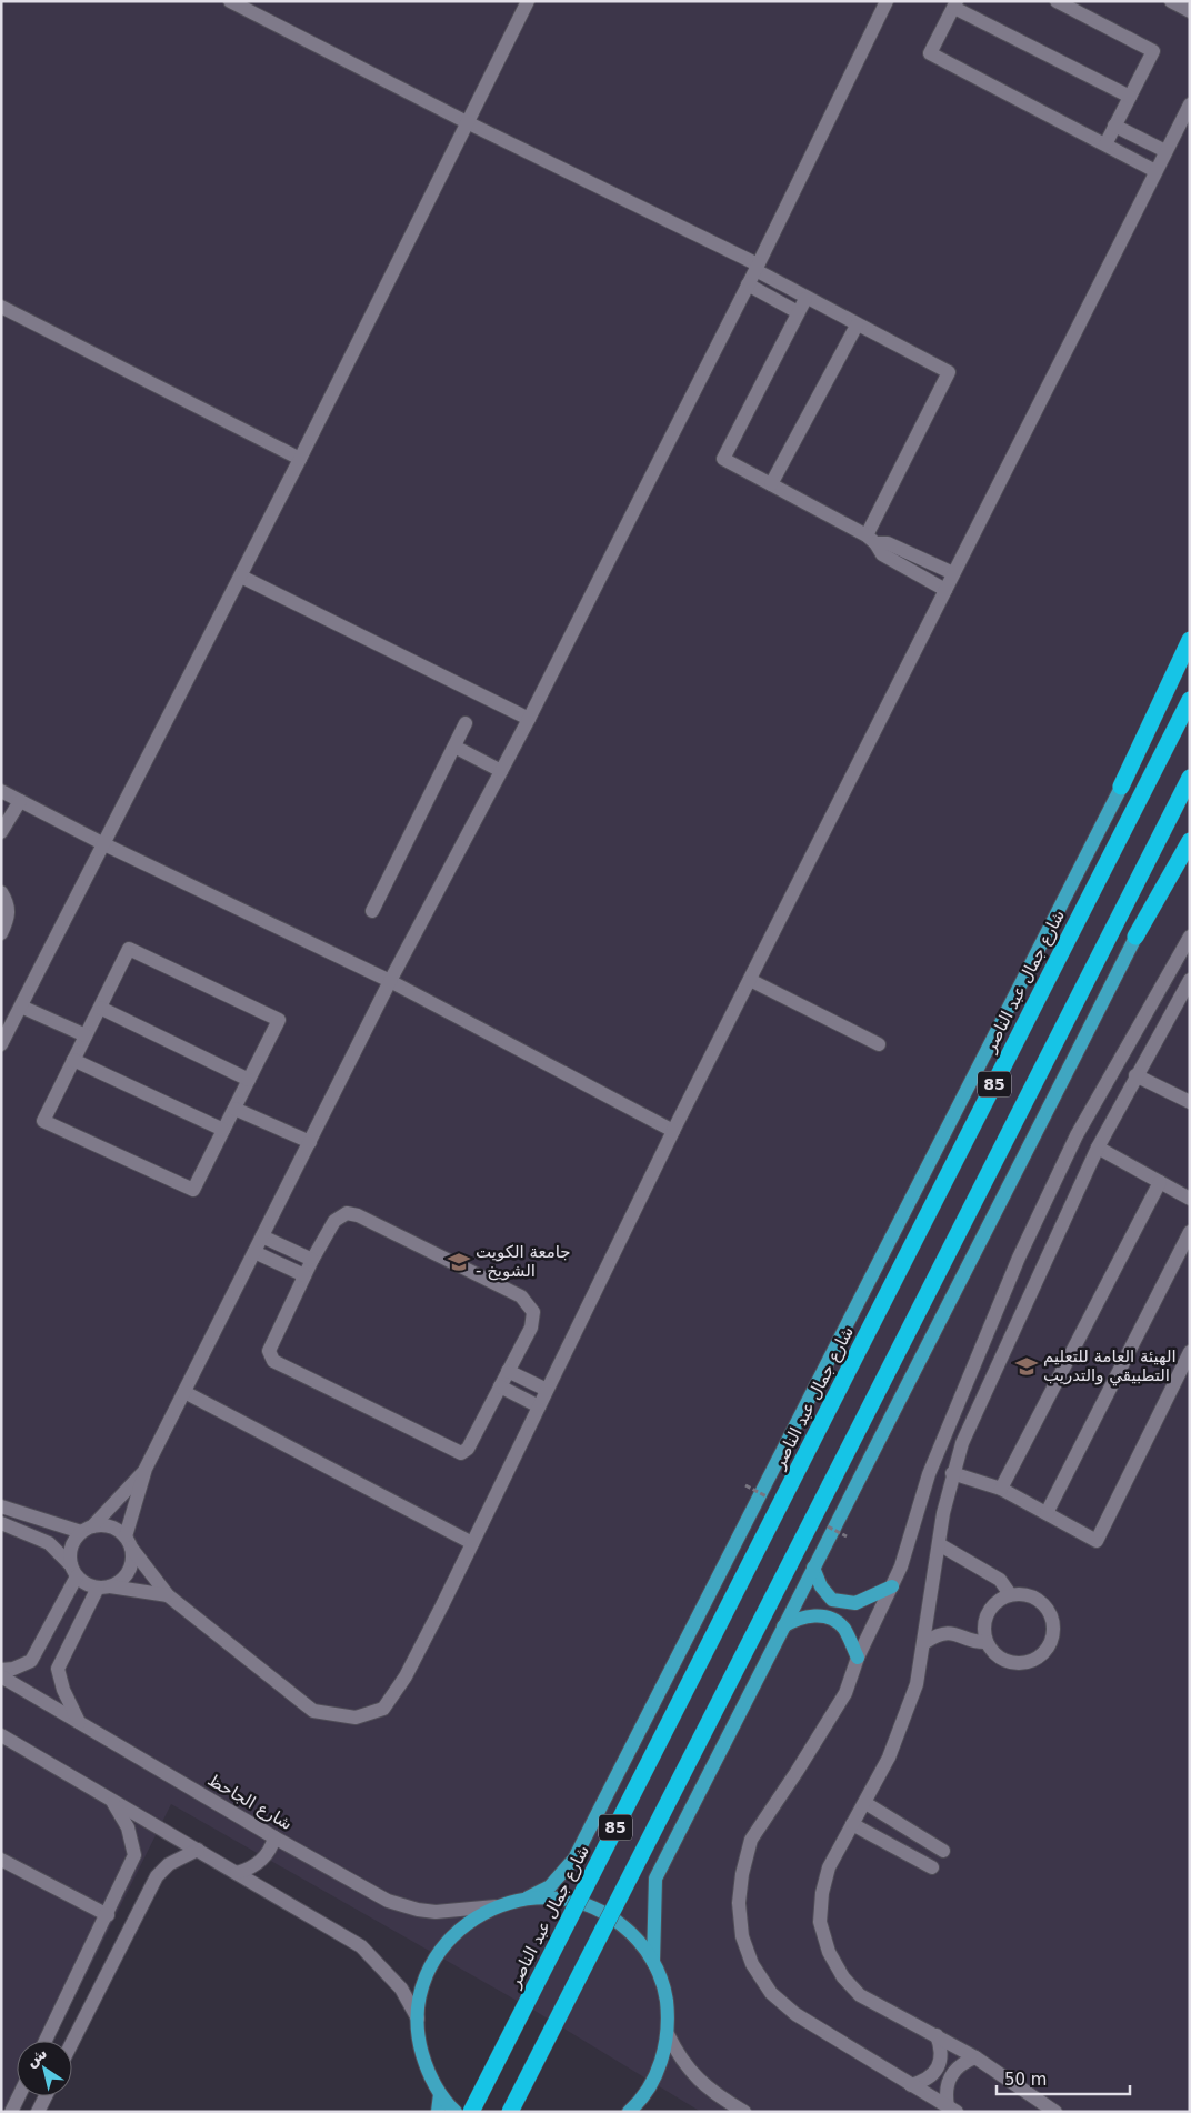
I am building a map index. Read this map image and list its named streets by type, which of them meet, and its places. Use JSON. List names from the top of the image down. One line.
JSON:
{"streets":{"highway":["شارع جمال عبد الناصر","85"],"street":["شارع الجاحظ"]},"places":{"school or university":["جامعة الكويت - الشويخ","الهيئة العامة للتعليم التطبيقي والتدريب"]},"scale_bar":"50 m","north":"top left"}
